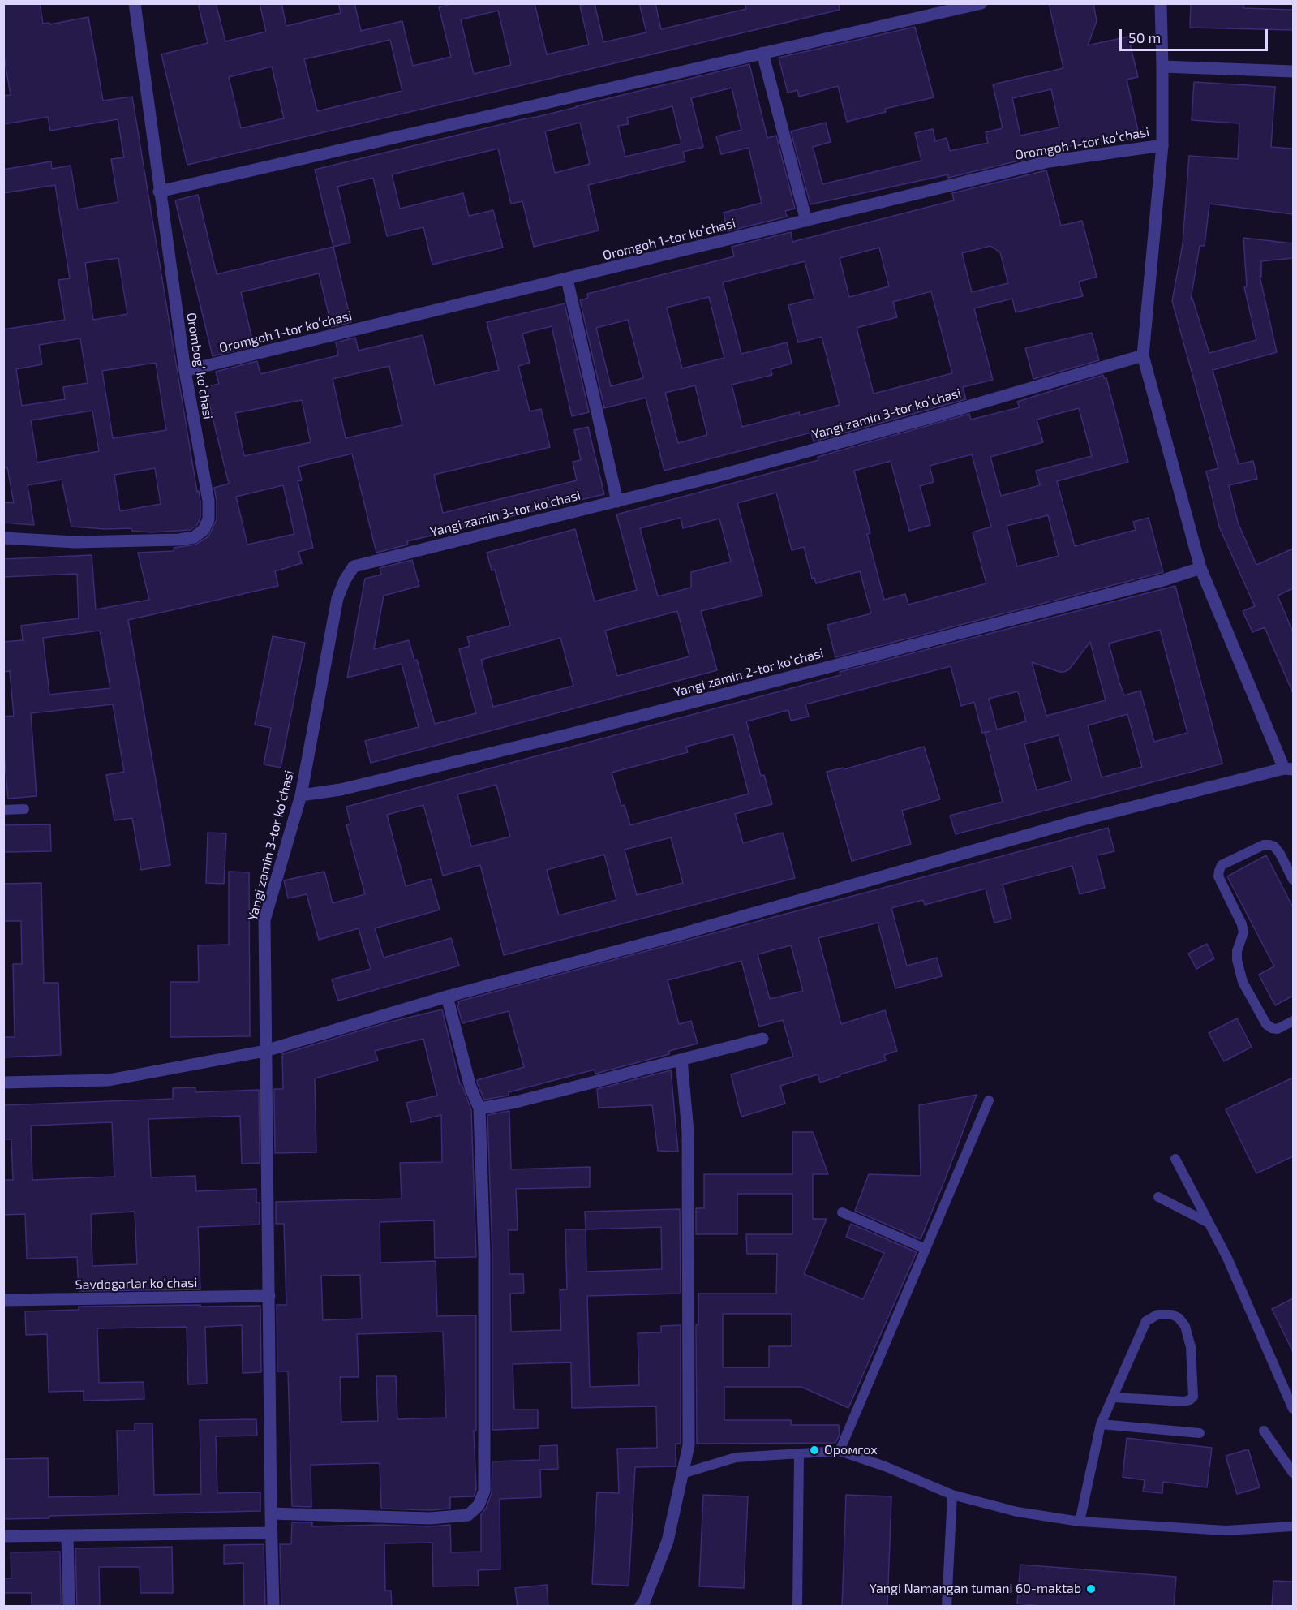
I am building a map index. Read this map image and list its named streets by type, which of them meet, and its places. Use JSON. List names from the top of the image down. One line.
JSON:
{"streets":{"street":["Oromgoh 1-tor koʻchasi","Orombogʻ koʻchasi","Yangi zamin 3-tor koʻchasi","Yangi zamin 2-tor koʻchasi","Savdogarlar koʻchasi"]},"crossings":[["Oromgoh 1-tor koʻchasi","Orombogʻ koʻchasi"],["Yangi zamin 3-tor koʻchasi","Yangi zamin 2-tor koʻchasi"]],"places":["Оромгох","Yangi Namangan tumani 60-maktab"],"scale_bar":"50 m"}
